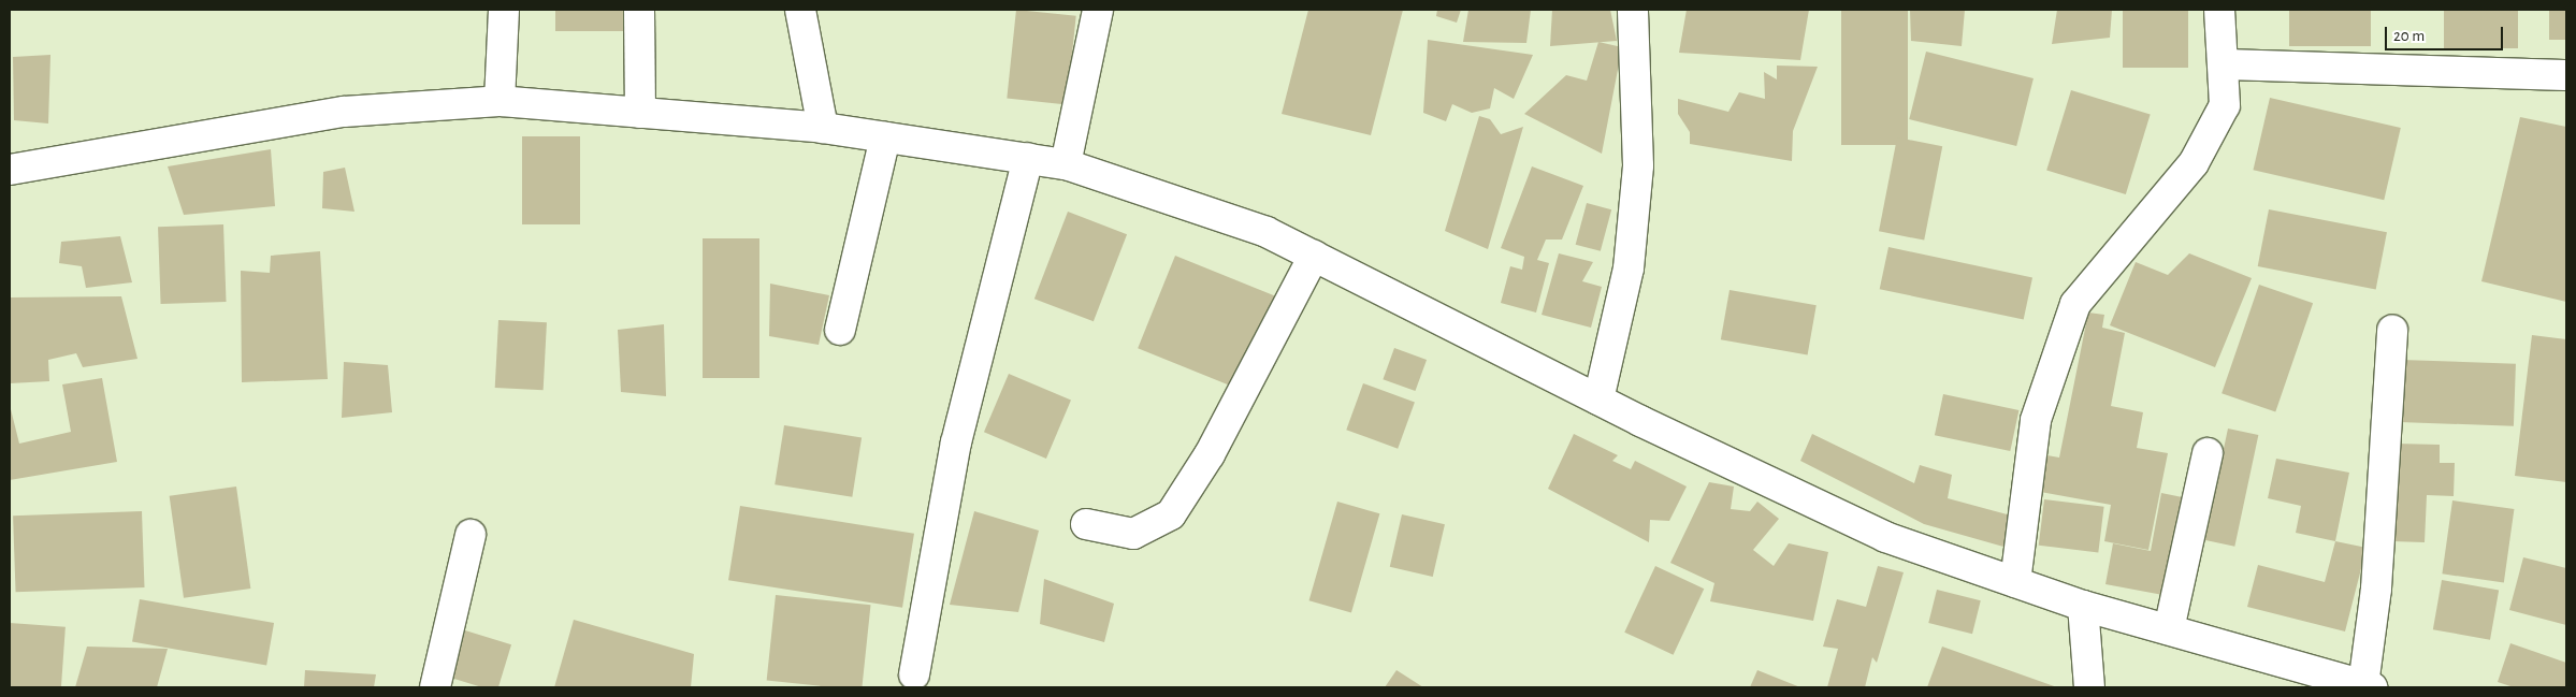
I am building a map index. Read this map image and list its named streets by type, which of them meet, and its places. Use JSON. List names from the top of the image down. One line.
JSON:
{"scale_bar":"20 m"}
